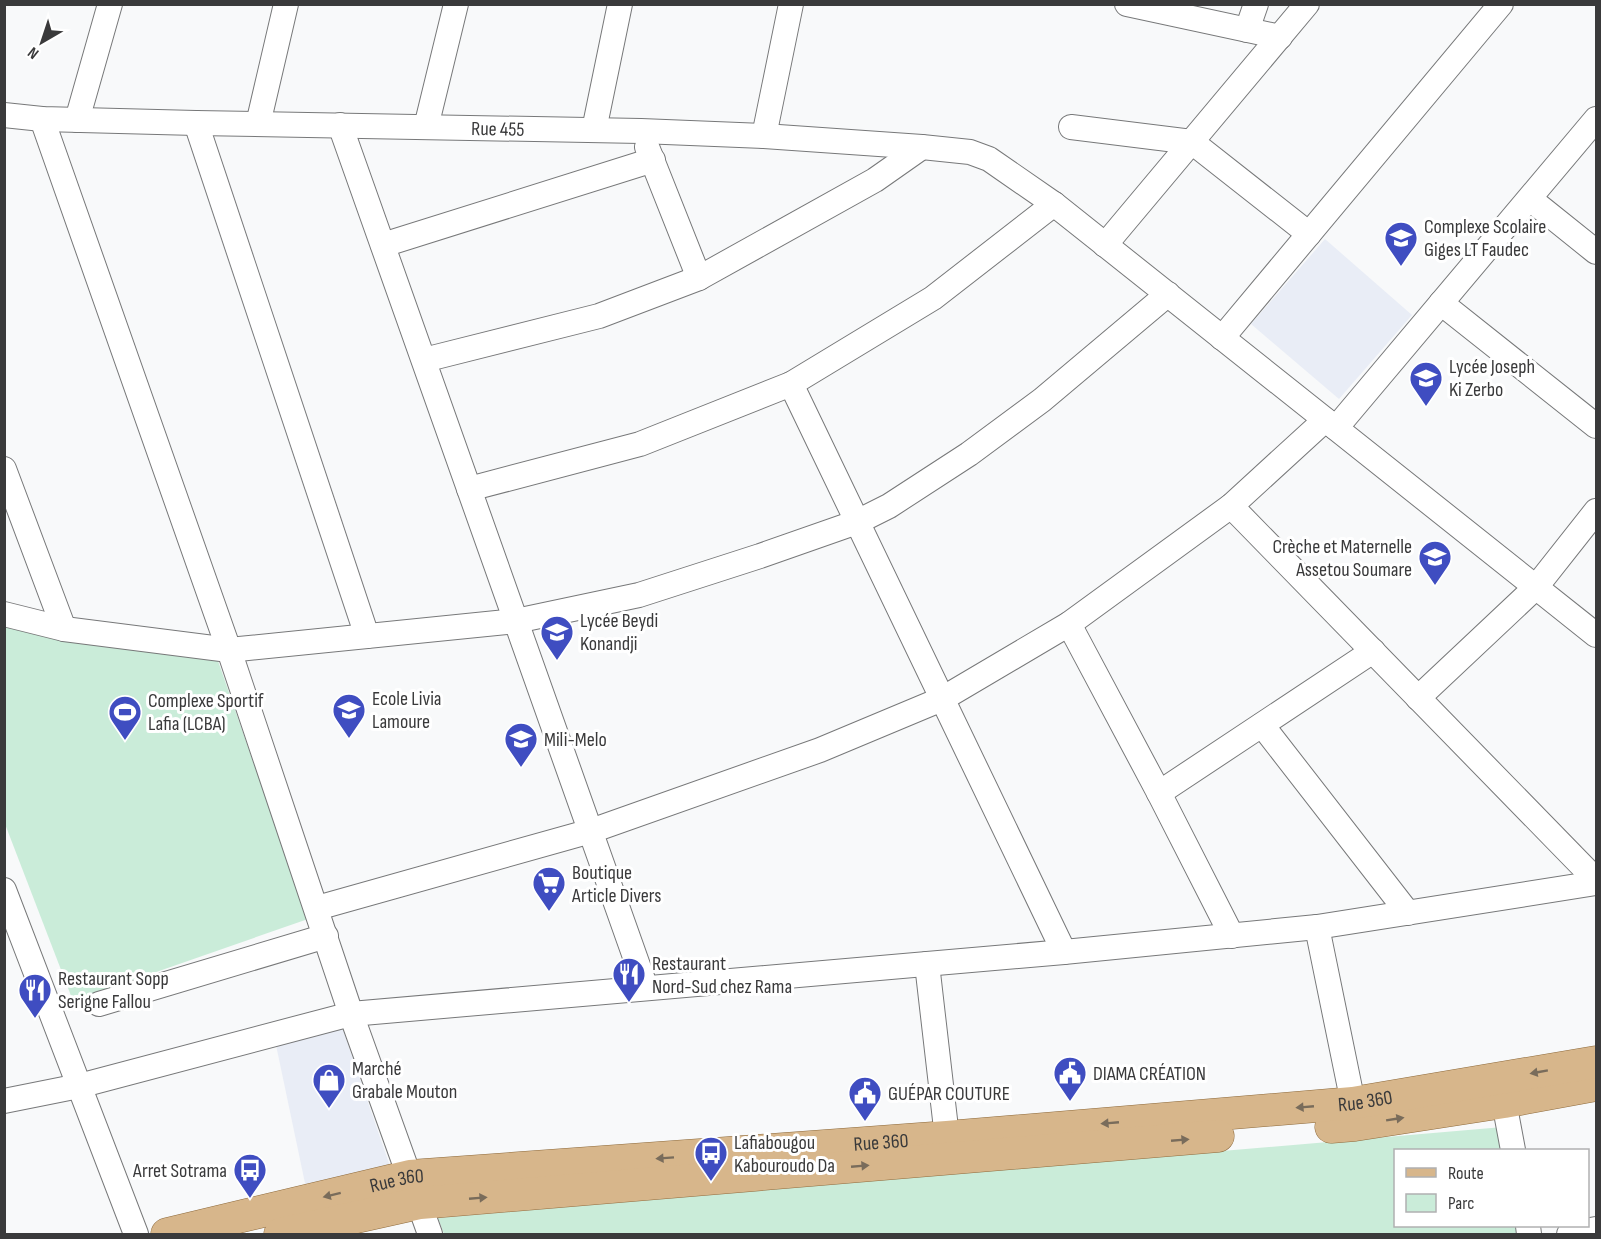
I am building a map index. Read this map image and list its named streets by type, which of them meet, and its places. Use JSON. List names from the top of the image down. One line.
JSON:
{"streets":{"main road":["Rue 360"],"street":["Rue 455"]},"places":{"school or university":["Complexe Scolaire Giges LT Faudec","Lycée Joseph Ki Zerbo","Crèche et Maternelle Assetou Soumare","Lycée Beydi Konandji","Ecole Livia Lamoure","Mili-Melo"],"sports":["Complexe Sportif Lafia (LCBA)"],"supermarket":["Boutique Article Divers"],"restaurant":["Restaurant Nord-Sud chez Rama","Restaurant Sopp Serigne Fallou"],"public building":["DIAMA CRÉATION","GUÉPAR COUTURE"],"shop":["Marché Grabale Mouton"],"bus stop":["Lafiabougou Kabouroudo Da","Arret Sotrama"]},"legend":["Route","Parc"],"north":"bottom left"}
